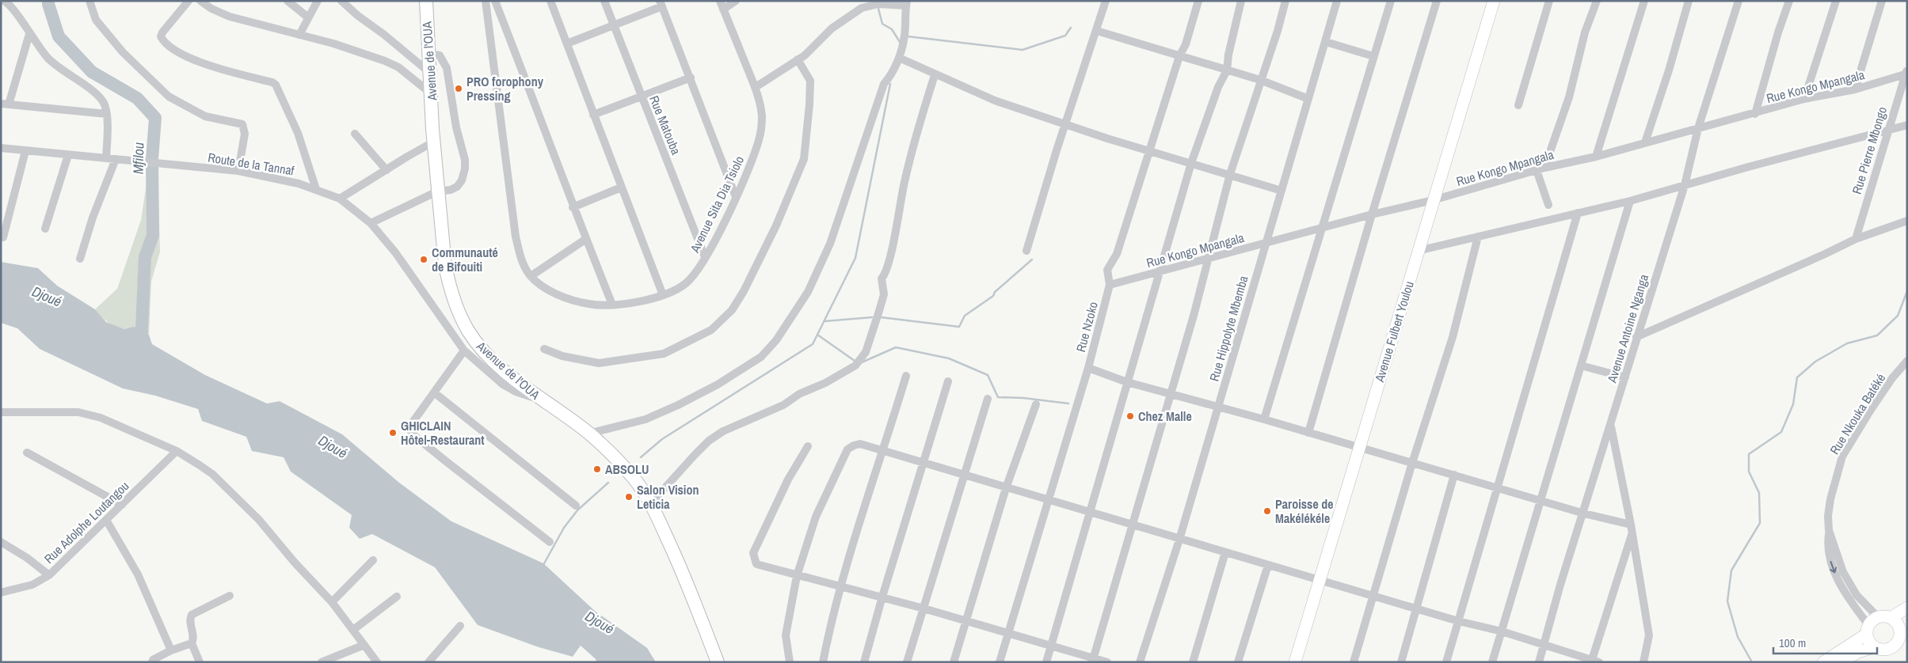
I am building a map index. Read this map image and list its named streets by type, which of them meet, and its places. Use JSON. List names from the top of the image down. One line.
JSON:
{"streets":{"main road":["Avenue de l'OUA","Avenue Fulbert Youlou"],"street":["Rue Kongo Mpangala","Rue Matouba","Rue Pierre Mbongo","Route de la Tannaf","Avenue Sita Dia Tsiolo","Rue Nzoko","Rue Hippolyte Mbemba","Avenue Antoine Nganga","Rue Nkouka Batéké","Rue Adolphe Loutangou"]},"crossings":[["Avenue de l'OUA","Route de la Tannaf"],["Rue Kongo Mpangala","Rue Pierre Mbongo"],["Rue Kongo Mpangala","Rue Nzoko"],["Rue Kongo Mpangala","Rue Hippolyte Mbemba"],["Rue Kongo Mpangala","Avenue Antoine Nganga"],["Rue Kongo Mpangala","Avenue Fulbert Youlou"],["Rue Matouba","Avenue Sita Dia Tsiolo"]],"water":["Mfilou","Djoué"],"places":["PRO forophony Pressing","Communauté de Bifouiti","Chez Malle","GHICLAIN Hôtel-Restaurant","ABSOLU","Salon Vision Leticia","Paroisse de Makélékéle"],"scale_bar":"100 m"}
